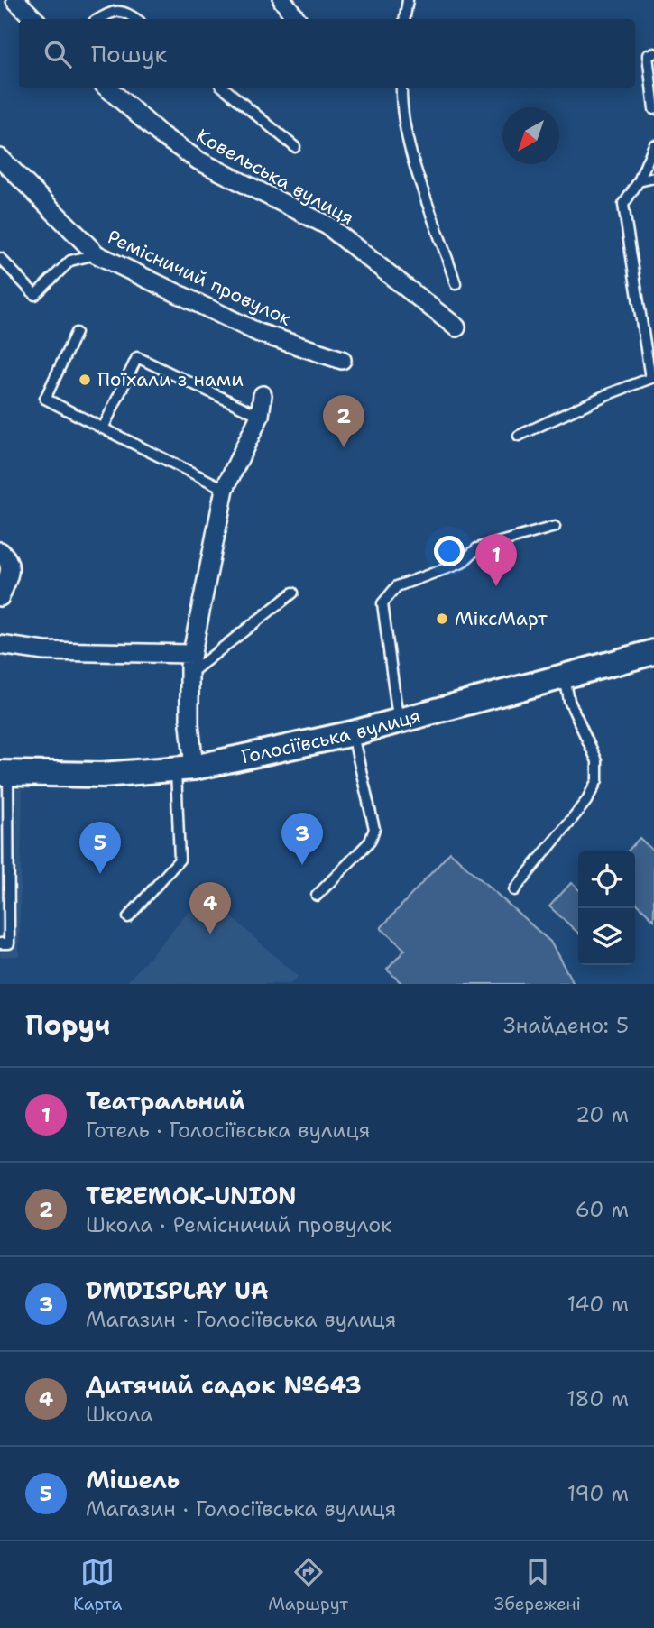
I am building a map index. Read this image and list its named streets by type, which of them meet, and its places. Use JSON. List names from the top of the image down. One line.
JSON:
{"streets":{"main road":["Голосіївська вулиця"],"street":["Ковельська вулиця","Ремісничий провулок"]},"places":["Поїхали з нами","МіксМарт"],"north":"bottom left","page":{"search":"Пошук","pins":["2","1","3","5","4"],"heading":["Поруч","Знайдено: 5"],"list":[{"mark":"1","name":"Театральний","note":"Готель · Голосіївська вулиця","value":"20 m"},{"mark":"2","name":"TEREMOK-UNION","note":"Школа · Ремісничий провулок","value":"60 m"},{"mark":"3","name":"DMDISPLAY UA","note":"Магазин · Голосіївська вулиця","value":"140 m"},{"mark":"4","name":"Дитячий садок №643","note":"Школа","value":"180 m"},{"mark":"5","name":"Мішель","note":"Магазин · Голосіївська вулиця","value":"190 m"}],"nav":["Карта","Маршрут","Збережені"]}}
